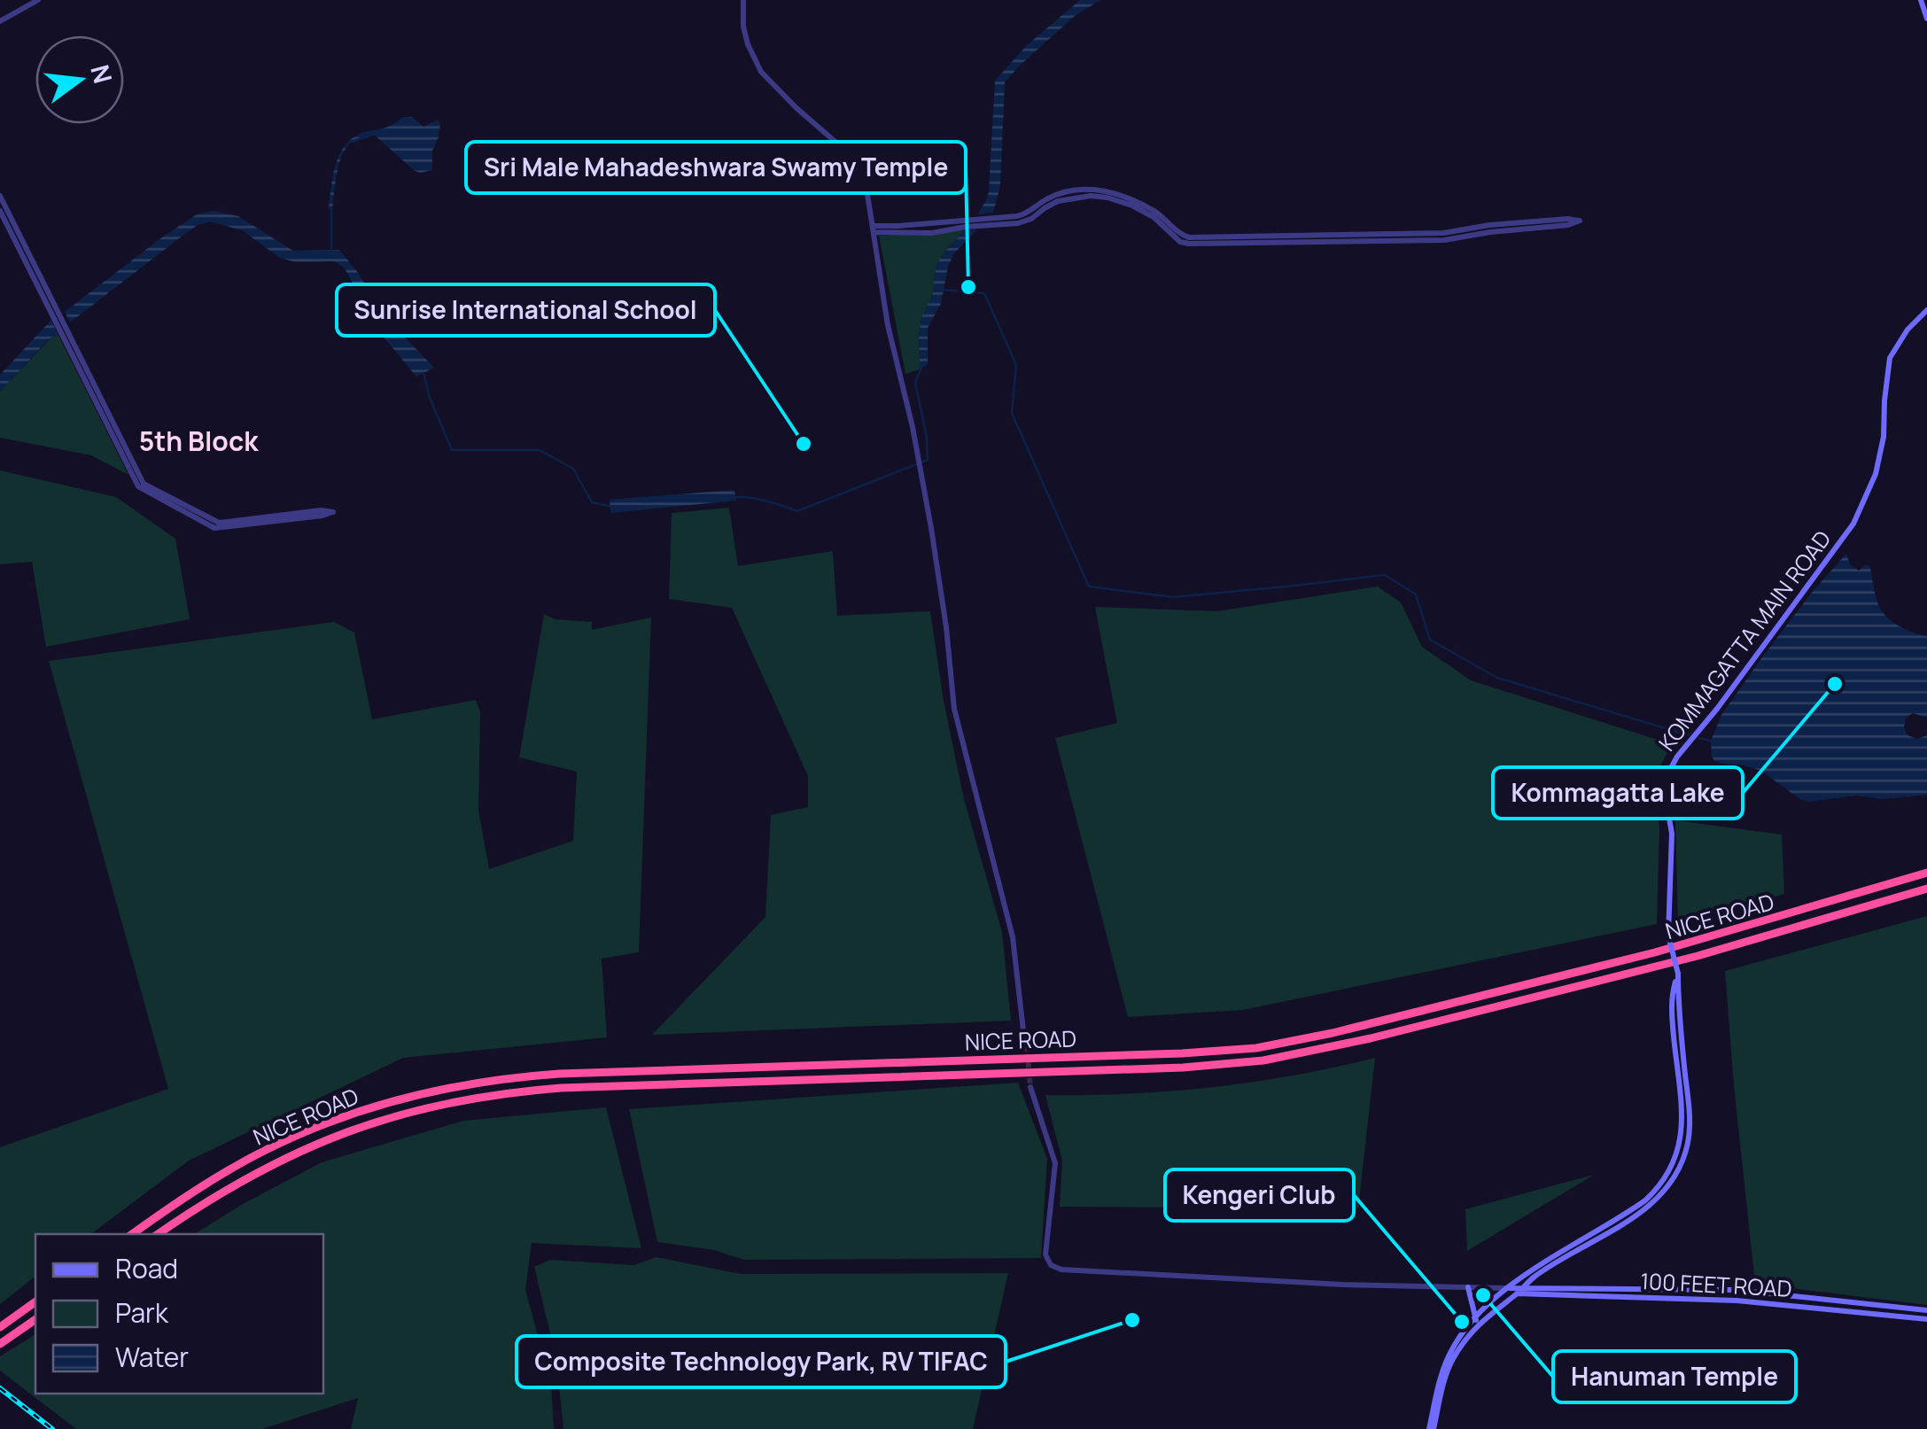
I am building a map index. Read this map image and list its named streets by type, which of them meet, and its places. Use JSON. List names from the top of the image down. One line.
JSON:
{"streets":{"highway":["NICE ROAD"],"main road":["KOMMAGATTA MAIN ROAD","100 FEET ROAD"]},"crossings":[["KOMMAGATTA MAIN ROAD","100 FEET ROAD"]],"districts":["5th Block"],"places":["Sri Male Mahadeshwara Swamy Temple","Sunrise International School","Kommagatta Lake","Hanuman Temple","Composite Technology Park, RV TIFAC","Kengeri Club"],"legend":["Road","Park","Water"],"north":"right"}
